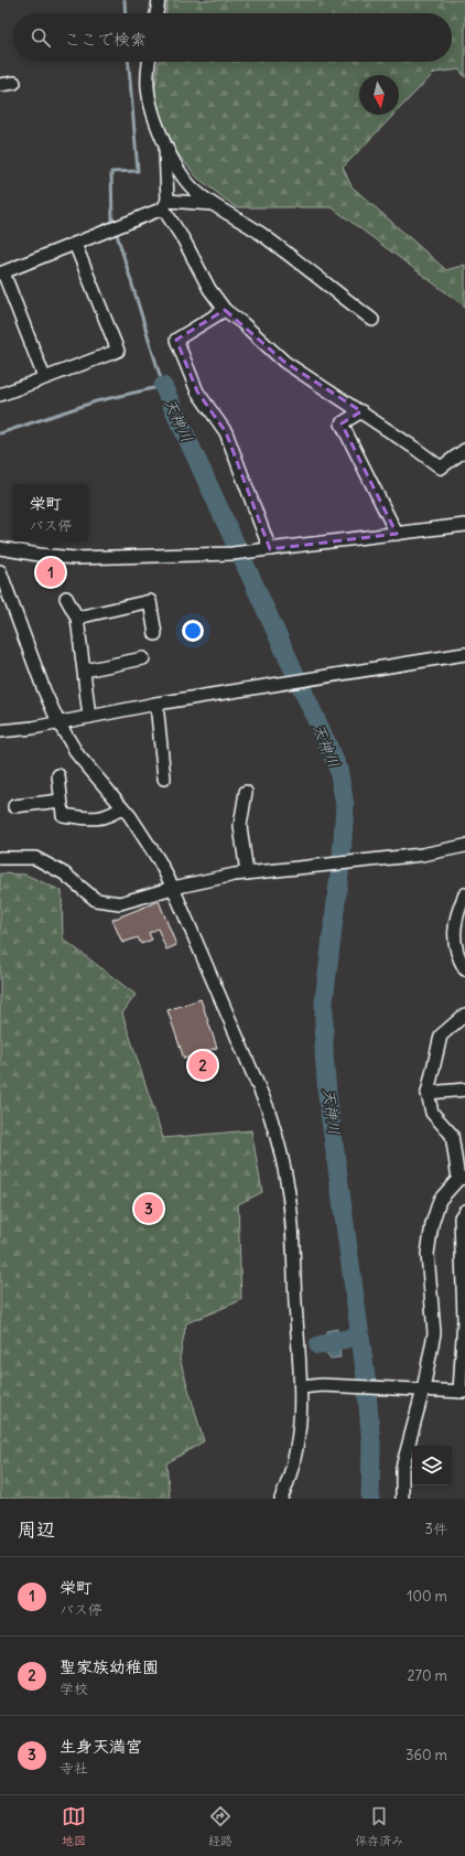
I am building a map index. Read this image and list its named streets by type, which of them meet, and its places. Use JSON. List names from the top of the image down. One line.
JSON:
{"water":["天神川"],"north":"bottom","page":{"search":"ここで検索","popup":["栄町","バス停"],"pins":["1","2","3"],"heading":["周辺","3件"],"list":[{"mark":"1","name":"栄町","note":"バス停","value":"100 m"},{"mark":"2","name":"聖家族幼稚園","note":"学校","value":"270 m"},{"mark":"3","name":"生身天満宮","note":"寺社","value":"360 m"}],"nav":["地図","経路","保存済み"]}}
